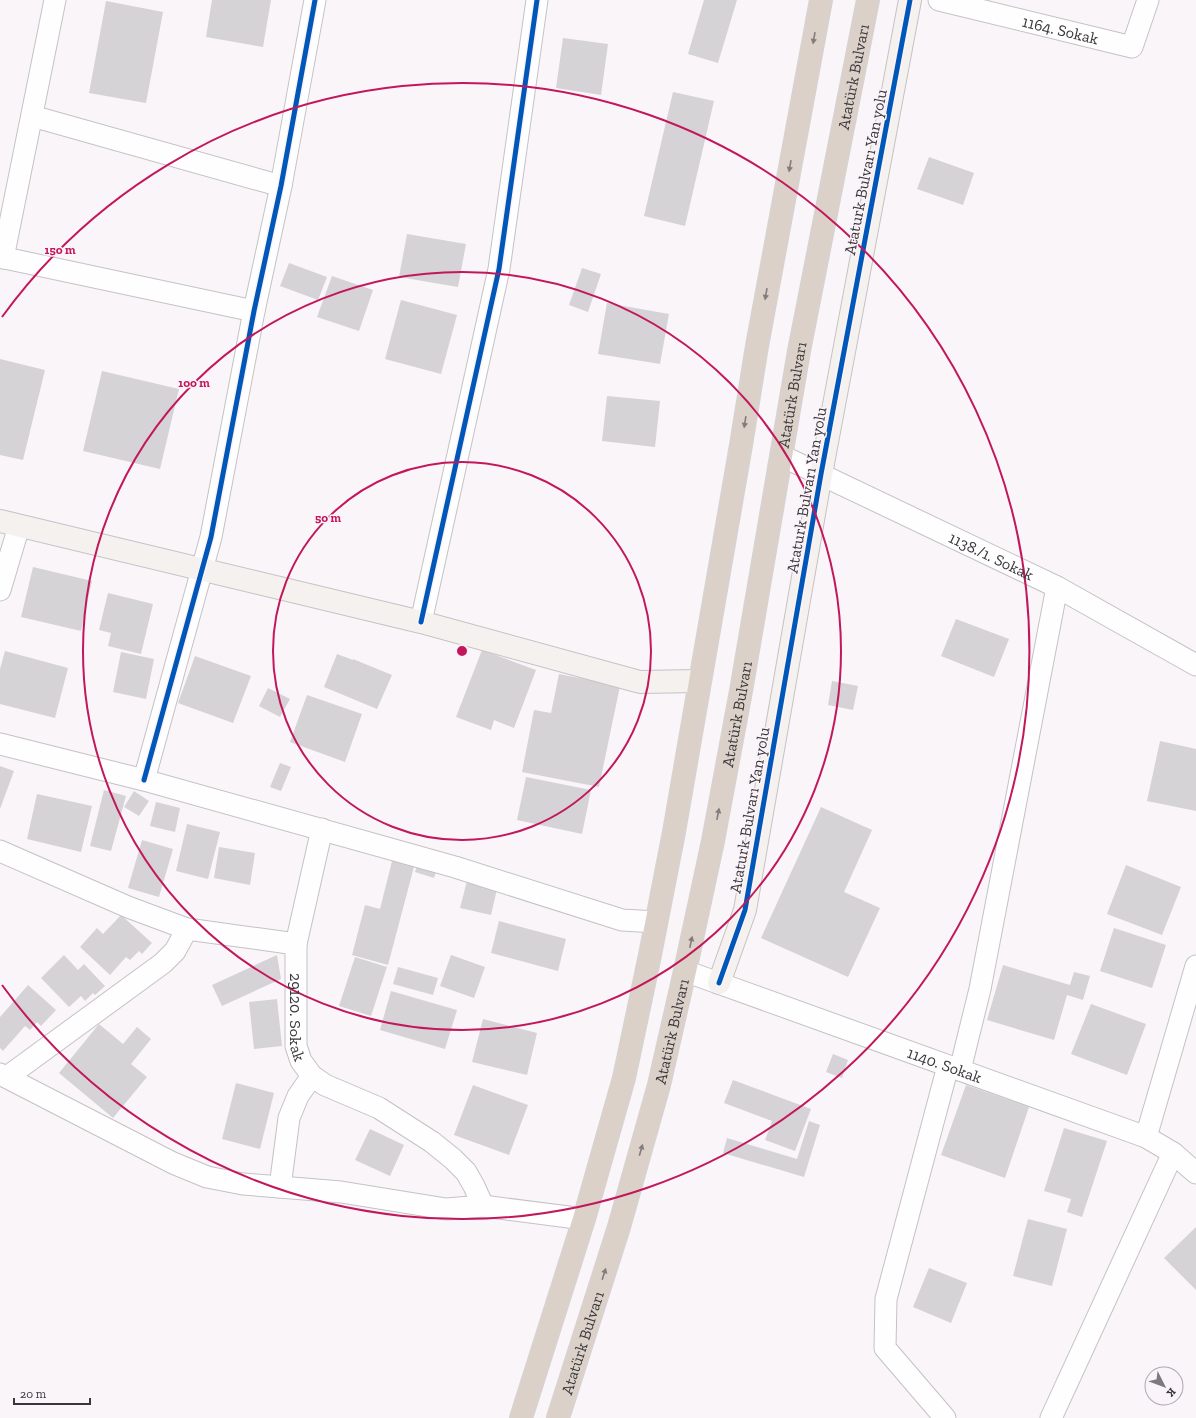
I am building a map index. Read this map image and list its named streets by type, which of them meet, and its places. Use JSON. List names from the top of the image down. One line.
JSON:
{"streets":{"highway":["Atatürk Bulvarı"],"street":["1164. Sokak","Ataturk Bulvarı Yan yolu","1138./1. Sokak","29120. Sokak","1140. Sokak"]},"crossings":[["Atatürk Bulvarı","1138./1. Sokak"],["Atatürk Bulvarı","1140. Sokak"],["Ataturk Bulvarı Yan yolu","1138./1. Sokak"],["Ataturk Bulvarı Yan yolu","1140. Sokak"]],"scale_bar":"20 m","north":"bottom right","rings":["150 m","100 m","50 m"]}
